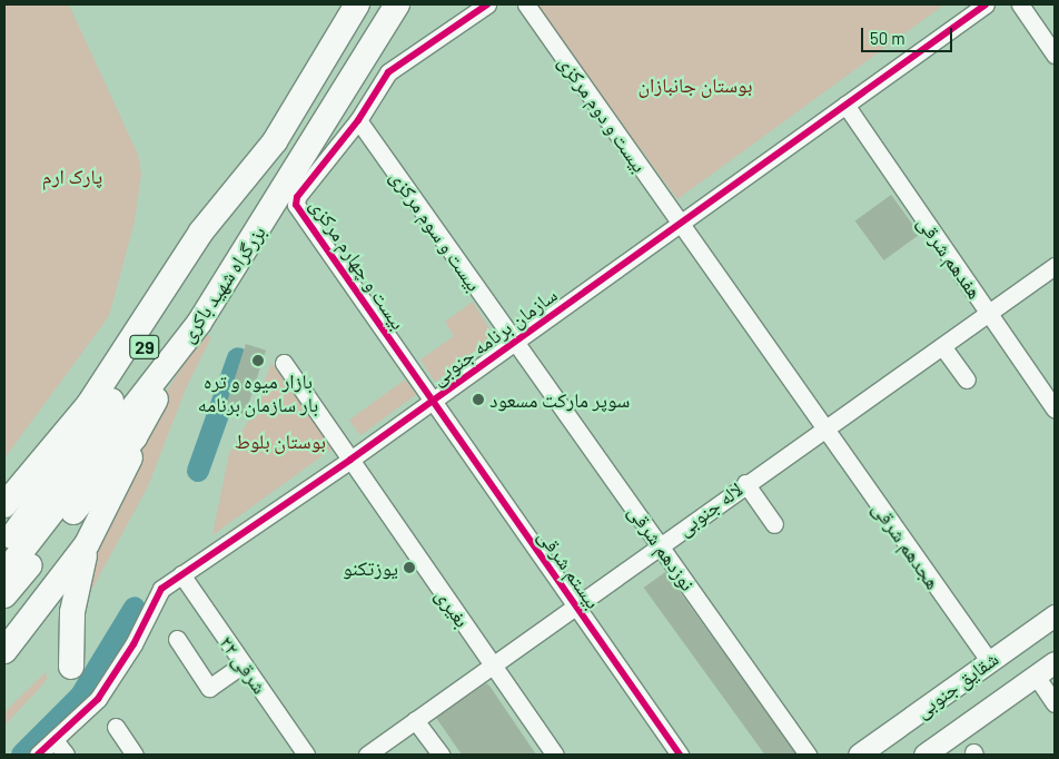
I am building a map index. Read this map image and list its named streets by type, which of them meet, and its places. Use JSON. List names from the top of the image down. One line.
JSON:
{"streets":{"highway":["بزرگراه شهید باکری","29"],"main road":["شقایق جنوبی"],"street":["بیست و دوم مرکزی","بیست و سوم مرکزی","هفدهم شرقی","بیست و چهارم مرکزی","سازمان برنامه جنوبی","لاله جنوبی","هجدهم شرقی","نوزدهم شرقی","بیستم شرقی","بغیری","۲۲ شرقی"]},"crossings":[["بیست و دوم مرکزی","سازمان برنامه جنوبی"],["بیست و دوم مرکزی","لاله جنوبی"],["بیست و دوم مرکزی","هجدهم شرقی"],["بیست و سوم مرکزی","بیست و چهارم مرکزی"],["بیست و سوم مرکزی","سازمان برنامه جنوبی"],["بیست و سوم مرکزی","نوزدهم شرقی"],["هفدهم شرقی","سازمان برنامه جنوبی"],["هفدهم شرقی","لاله جنوبی"],["بیست و چهارم مرکزی","سازمان برنامه جنوبی"],["بیست و چهارم مرکزی","بیستم شرقی"],["بزرگراه شهید باکری","29"],["سازمان برنامه جنوبی","نوزدهم شرقی"],["سازمان برنامه جنوبی","بیستم شرقی"],["سازمان برنامه جنوبی","بغیری"],["سازمان برنامه جنوبی","۲۲ شرقی"],["لاله جنوبی","هجدهم شرقی"],["لاله جنوبی","نوزدهم شرقی"],["لاله جنوبی","بیستم شرقی"],["لاله جنوبی","بغیری"],["هجدهم شرقی","شقایق جنوبی"]],"parks":["بوستان جانبازان","پارک ارم","بوستان بلوط"],"places":["بازار میوه و تره بار سازمان برنامه","سوپر مارکت مسعود","یوزتکنو"],"scale_bar":"50 m"}
